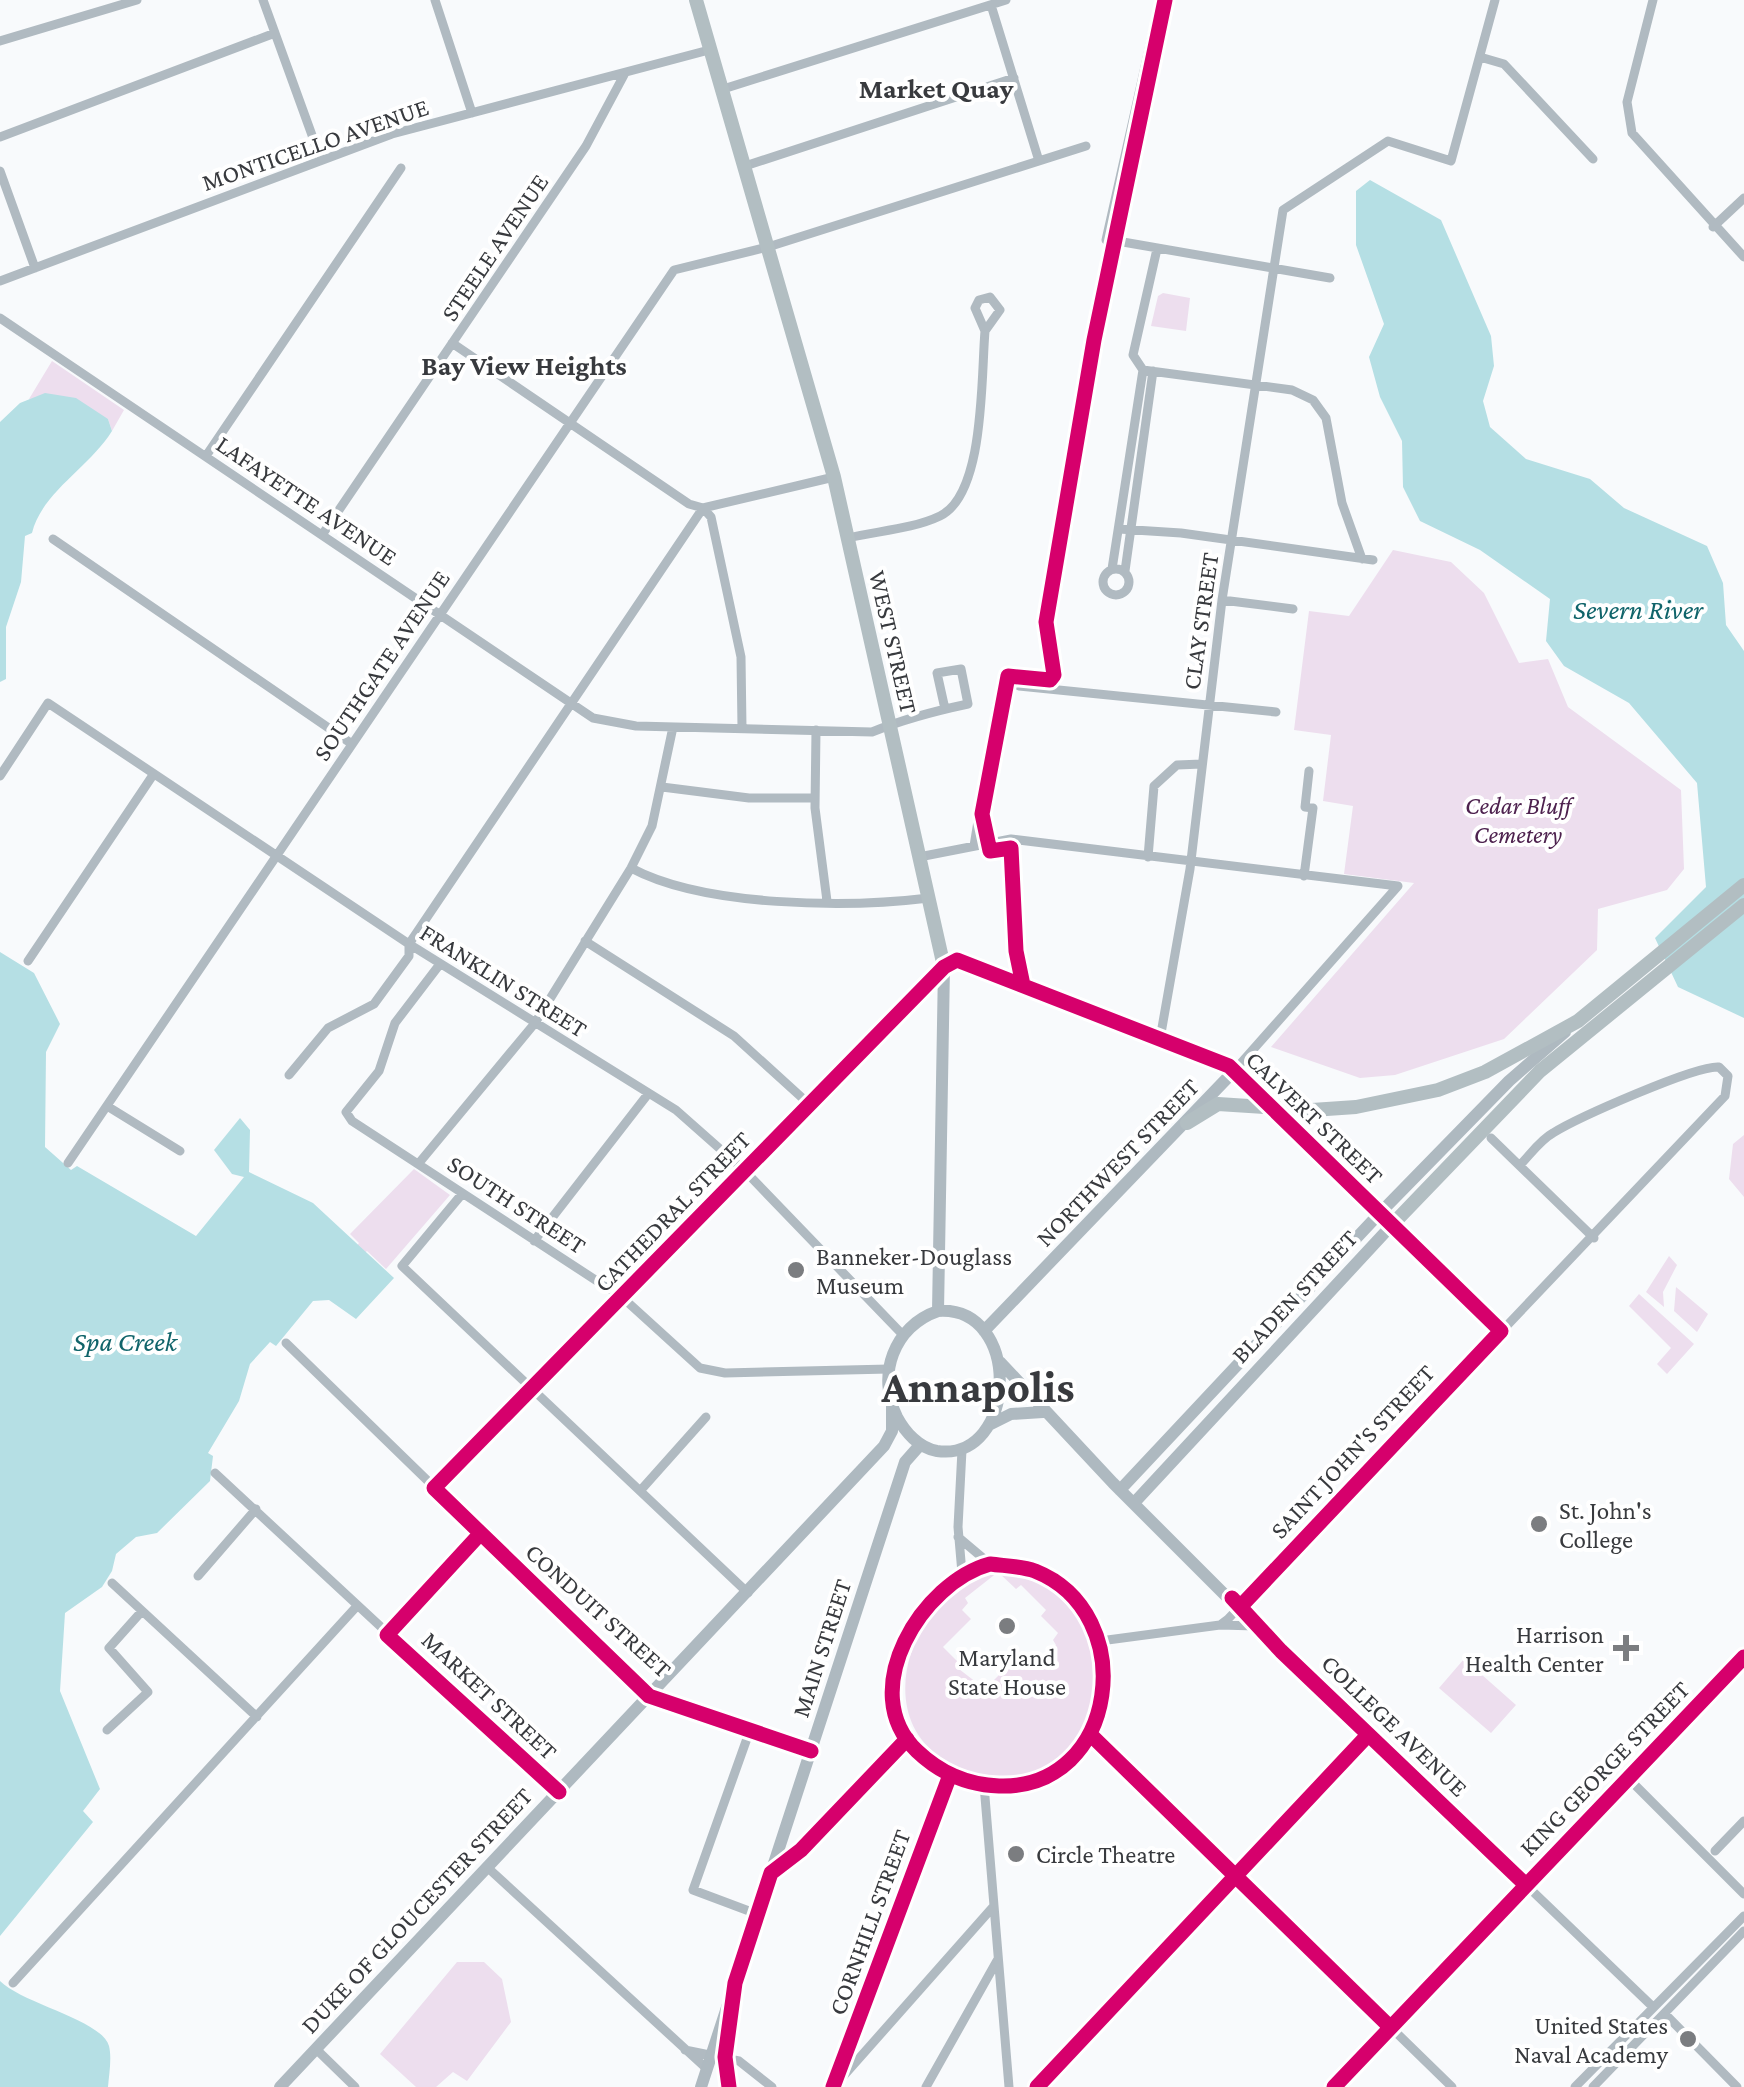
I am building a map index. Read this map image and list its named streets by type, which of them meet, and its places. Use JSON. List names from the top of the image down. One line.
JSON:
{"streets":{"main road":["WEST STREET","CALVERT STREET","NORTHWEST STREET","BLADEN STREET","MAIN STREET","COLLEGE AVENUE","KING GEORGE STREET","DUKE OF GLOUCESTER STREET"],"street":["MONTICELLO AVENUE","STEELE AVENUE","LAFAYETTE AVENUE","CLAY STREET","SOUTHGATE AVENUE","FRANKLIN STREET","SOUTH STREET","CATHEDRAL STREET","SAINT JOHN'S STREET","CONDUIT STREET","MARKET STREET","CORNHILL STREET"]},"crossings":[["MONTICELLO AVENUE","STEELE AVENUE"],["MONTICELLO AVENUE","WEST STREET"],["STEELE AVENUE","LAFAYETTE AVENUE"],["LAFAYETTE AVENUE","WEST STREET"],["LAFAYETTE AVENUE","SOUTHGATE AVENUE"],["CLAY STREET","CALVERT STREET"],["WEST STREET","SOUTHGATE AVENUE"],["WEST STREET","FRANKLIN STREET"],["WEST STREET","CALVERT STREET"],["WEST STREET","NORTHWEST STREET"],["WEST STREET","SOUTH STREET"],["WEST STREET","CATHEDRAL STREET"],["WEST STREET","MAIN STREET"],["WEST STREET","COLLEGE AVENUE"],["WEST STREET","DUKE OF GLOUCESTER STREET"],["SOUTHGATE AVENUE","FRANKLIN STREET"],["FRANKLIN STREET","NORTHWEST STREET"],["FRANKLIN STREET","SOUTH STREET"],["FRANKLIN STREET","CATHEDRAL STREET"],["FRANKLIN STREET","MAIN STREET"],["FRANKLIN STREET","COLLEGE AVENUE"],["FRANKLIN STREET","DUKE OF GLOUCESTER STREET"],["CALVERT STREET","NORTHWEST STREET"],["CALVERT STREET","CATHEDRAL STREET"],["CALVERT STREET","BLADEN STREET"],["CALVERT STREET","SAINT JOHN'S STREET"],["NORTHWEST STREET","SOUTH STREET"],["NORTHWEST STREET","MAIN STREET"],["NORTHWEST STREET","COLLEGE AVENUE"],["NORTHWEST STREET","DUKE OF GLOUCESTER STREET"],["SOUTH STREET","CATHEDRAL STREET"],["SOUTH STREET","MAIN STREET"],["SOUTH STREET","COLLEGE AVENUE"],["SOUTH STREET","DUKE OF GLOUCESTER STREET"],["CATHEDRAL STREET","CONDUIT STREET"],["BLADEN STREET","COLLEGE AVENUE"],["SAINT JOHN'S STREET","COLLEGE AVENUE"],["CONDUIT STREET","MAIN STREET"],["CONDUIT STREET","DUKE OF GLOUCESTER STREET"],["MAIN STREET","COLLEGE AVENUE"],["MAIN STREET","DUKE OF GLOUCESTER STREET"],["MARKET STREET","DUKE OF GLOUCESTER STREET"],["COLLEGE AVENUE","KING GEORGE STREET"],["COLLEGE AVENUE","DUKE OF GLOUCESTER STREET"]],"districts":["Market Quay","Bay View Heights","Annapolis"],"water":["Severn River","Spa Creek"],"parks":["Cedar Bluff Cemetery"],"places":{"other":["Banneker-Douglass Museum","St. John's College","Maryland State House","Circle Theatre","United States Naval Academy"],"health":["Harrison Health Center"]}}
